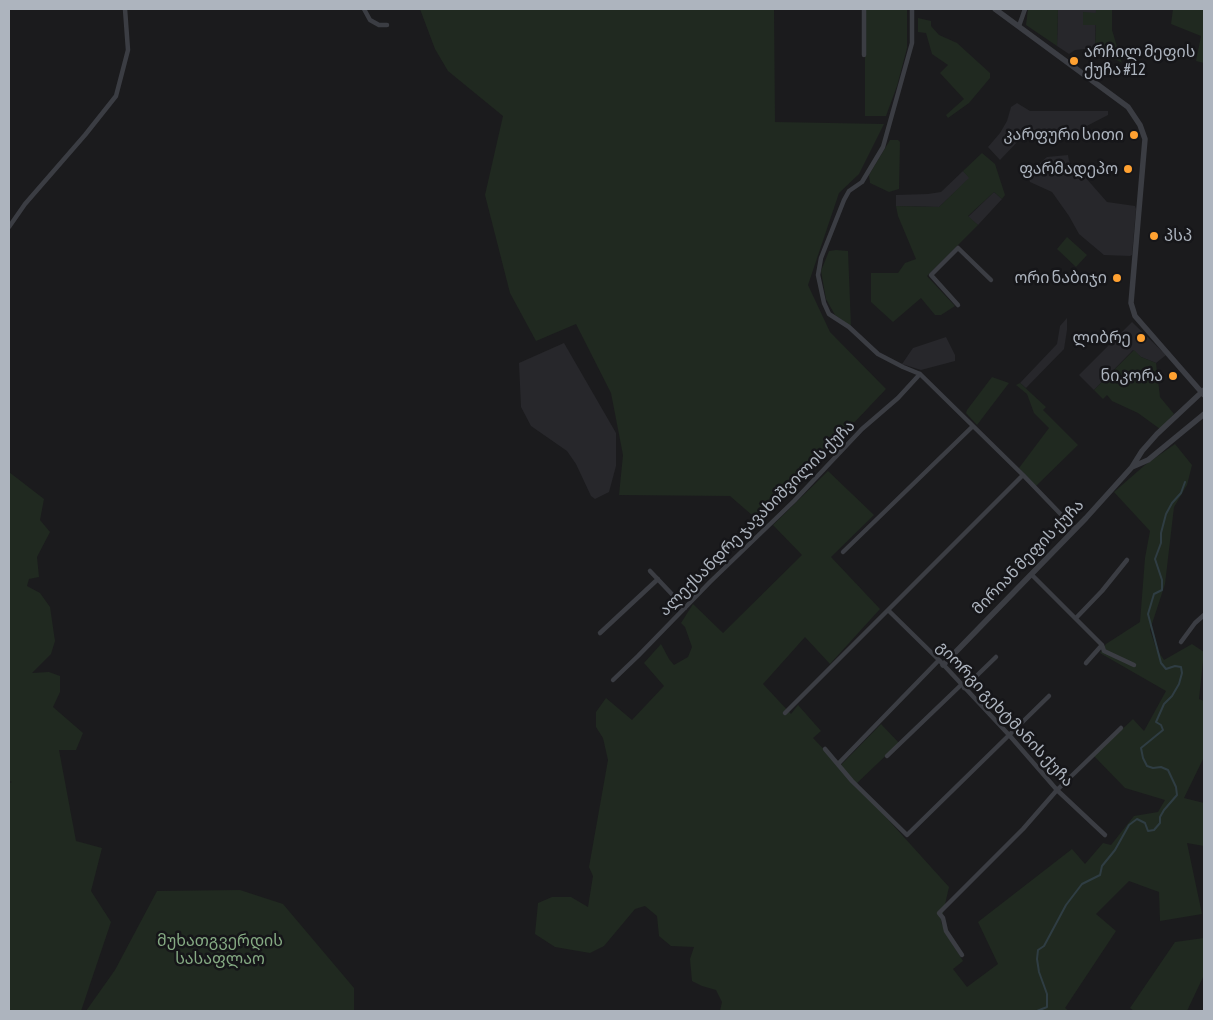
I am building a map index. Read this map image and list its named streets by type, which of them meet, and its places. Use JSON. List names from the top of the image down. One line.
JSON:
{"streets":{"street":["ალექსანდრე ჯავახიშვილის ქუჩა","მირიან მეფის ქუჩა","გიორგი გეხტმანის ქუჩა"]},"crossings":[["მირიან მეფის ქუჩა","გიორგი გეხტმანის ქუჩა"]],"parks":["მუხათგვერდის სასაფლაო"],"places":["არჩილ მეფის ქუჩა #12","კარფური სითი","ფარმადეპო","პსპ","ორი ნაბიჯი","ლიბრე","ნიკორა"]}
